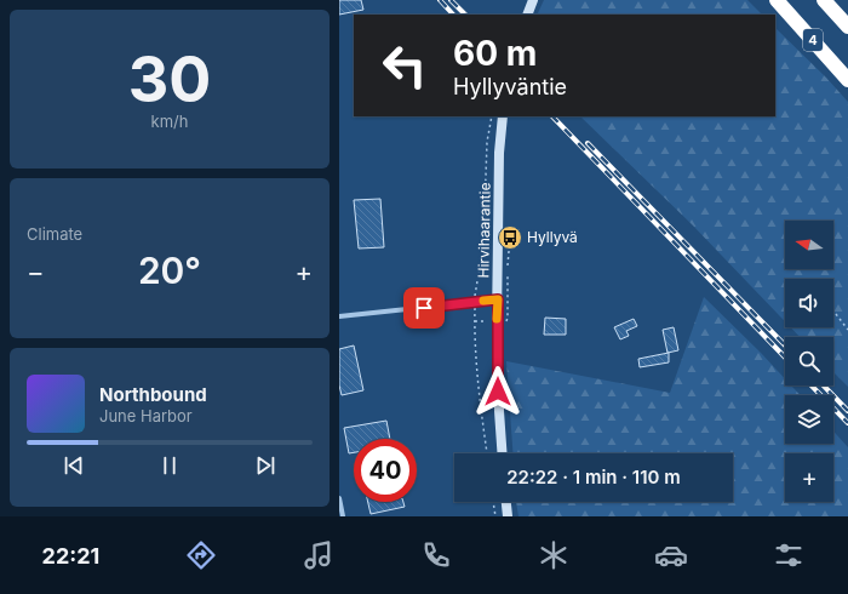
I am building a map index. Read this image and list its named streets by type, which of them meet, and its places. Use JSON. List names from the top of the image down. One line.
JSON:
{"streets":{"highway":["4"],"street":["Hirvihaarantie"]},"places":{"bus stop":["Hyllyvä"]},"north":"left","page":{"tile":[["30","km/h"],"Climate"],"turn":["60 m","Hyllyväntie"],"map_buttons":"+","heat":["−","20°","+"],"song":["Northbound","June Harbor"],"limit":"40","trip":"22:22 · 1 min · 110 m","tabs":"22:21"}}
